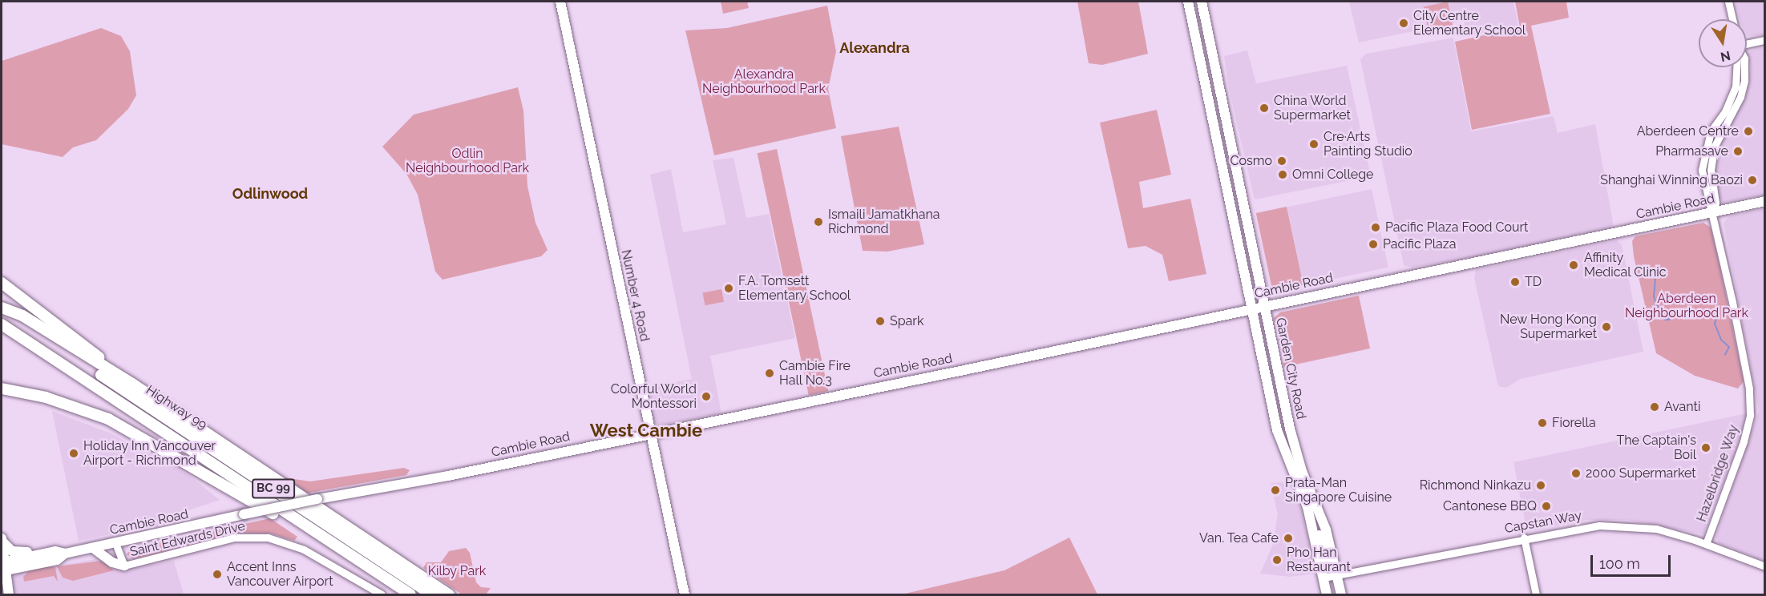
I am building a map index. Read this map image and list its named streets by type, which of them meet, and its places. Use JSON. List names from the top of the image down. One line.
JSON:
{"streets":{"highway":["Highway 99","BC 99"],"main road":["Cambie Road","Number 4 Road","Garden City Road"],"street":["Hazelbridge Way","Capstan Way","Saint Edwards Drive"]},"crossings":[["Cambie Road","Number 4 Road"],["Cambie Road","Garden City Road"],["Cambie Road","Hazelbridge Way"],["Cambie Road","Saint Edwards Drive"],["Garden City Road","Capstan Way"],["Hazelbridge Way","Capstan Way"]],"districts":["Alexandra","Odlinwood","West Cambie"],"parks":["Alexandra Neighbourhood Park","Odlin Neighbourhood Park","Aberdeen Neighbourhood Park","Kilby Park"],"places":["City Centre Elementary School","China World Supermarket","Aberdeen Centre","Cre·Arts Painting Studio","Pharmasave","Cosmo","Omni College","Shanghai Winning Baozi","Ismaili Jamatkhana Richmond","Pacific Plaza Food Court","Pacific Plaza","Affinity Medical Clinic","TD","F.A. Tomsett Elementary School","Spark","New Hong Kong Supermarket","Cambie Fire Hall No.3","Colorful World Montessori","Avanti","Fiorella","The Captain's Boil","Holiday Inn Vancouver Airport - Richmond","2000 Supermarket","Richmond Ninkazu","Prata-Man Singapore Cuisine","Cantonese BBQ","Van. Tea Cafe","Pho Han Restaurant","Accent Inns Vancouver Airport"],"scale_bar":"100 m","north":"bottom"}
